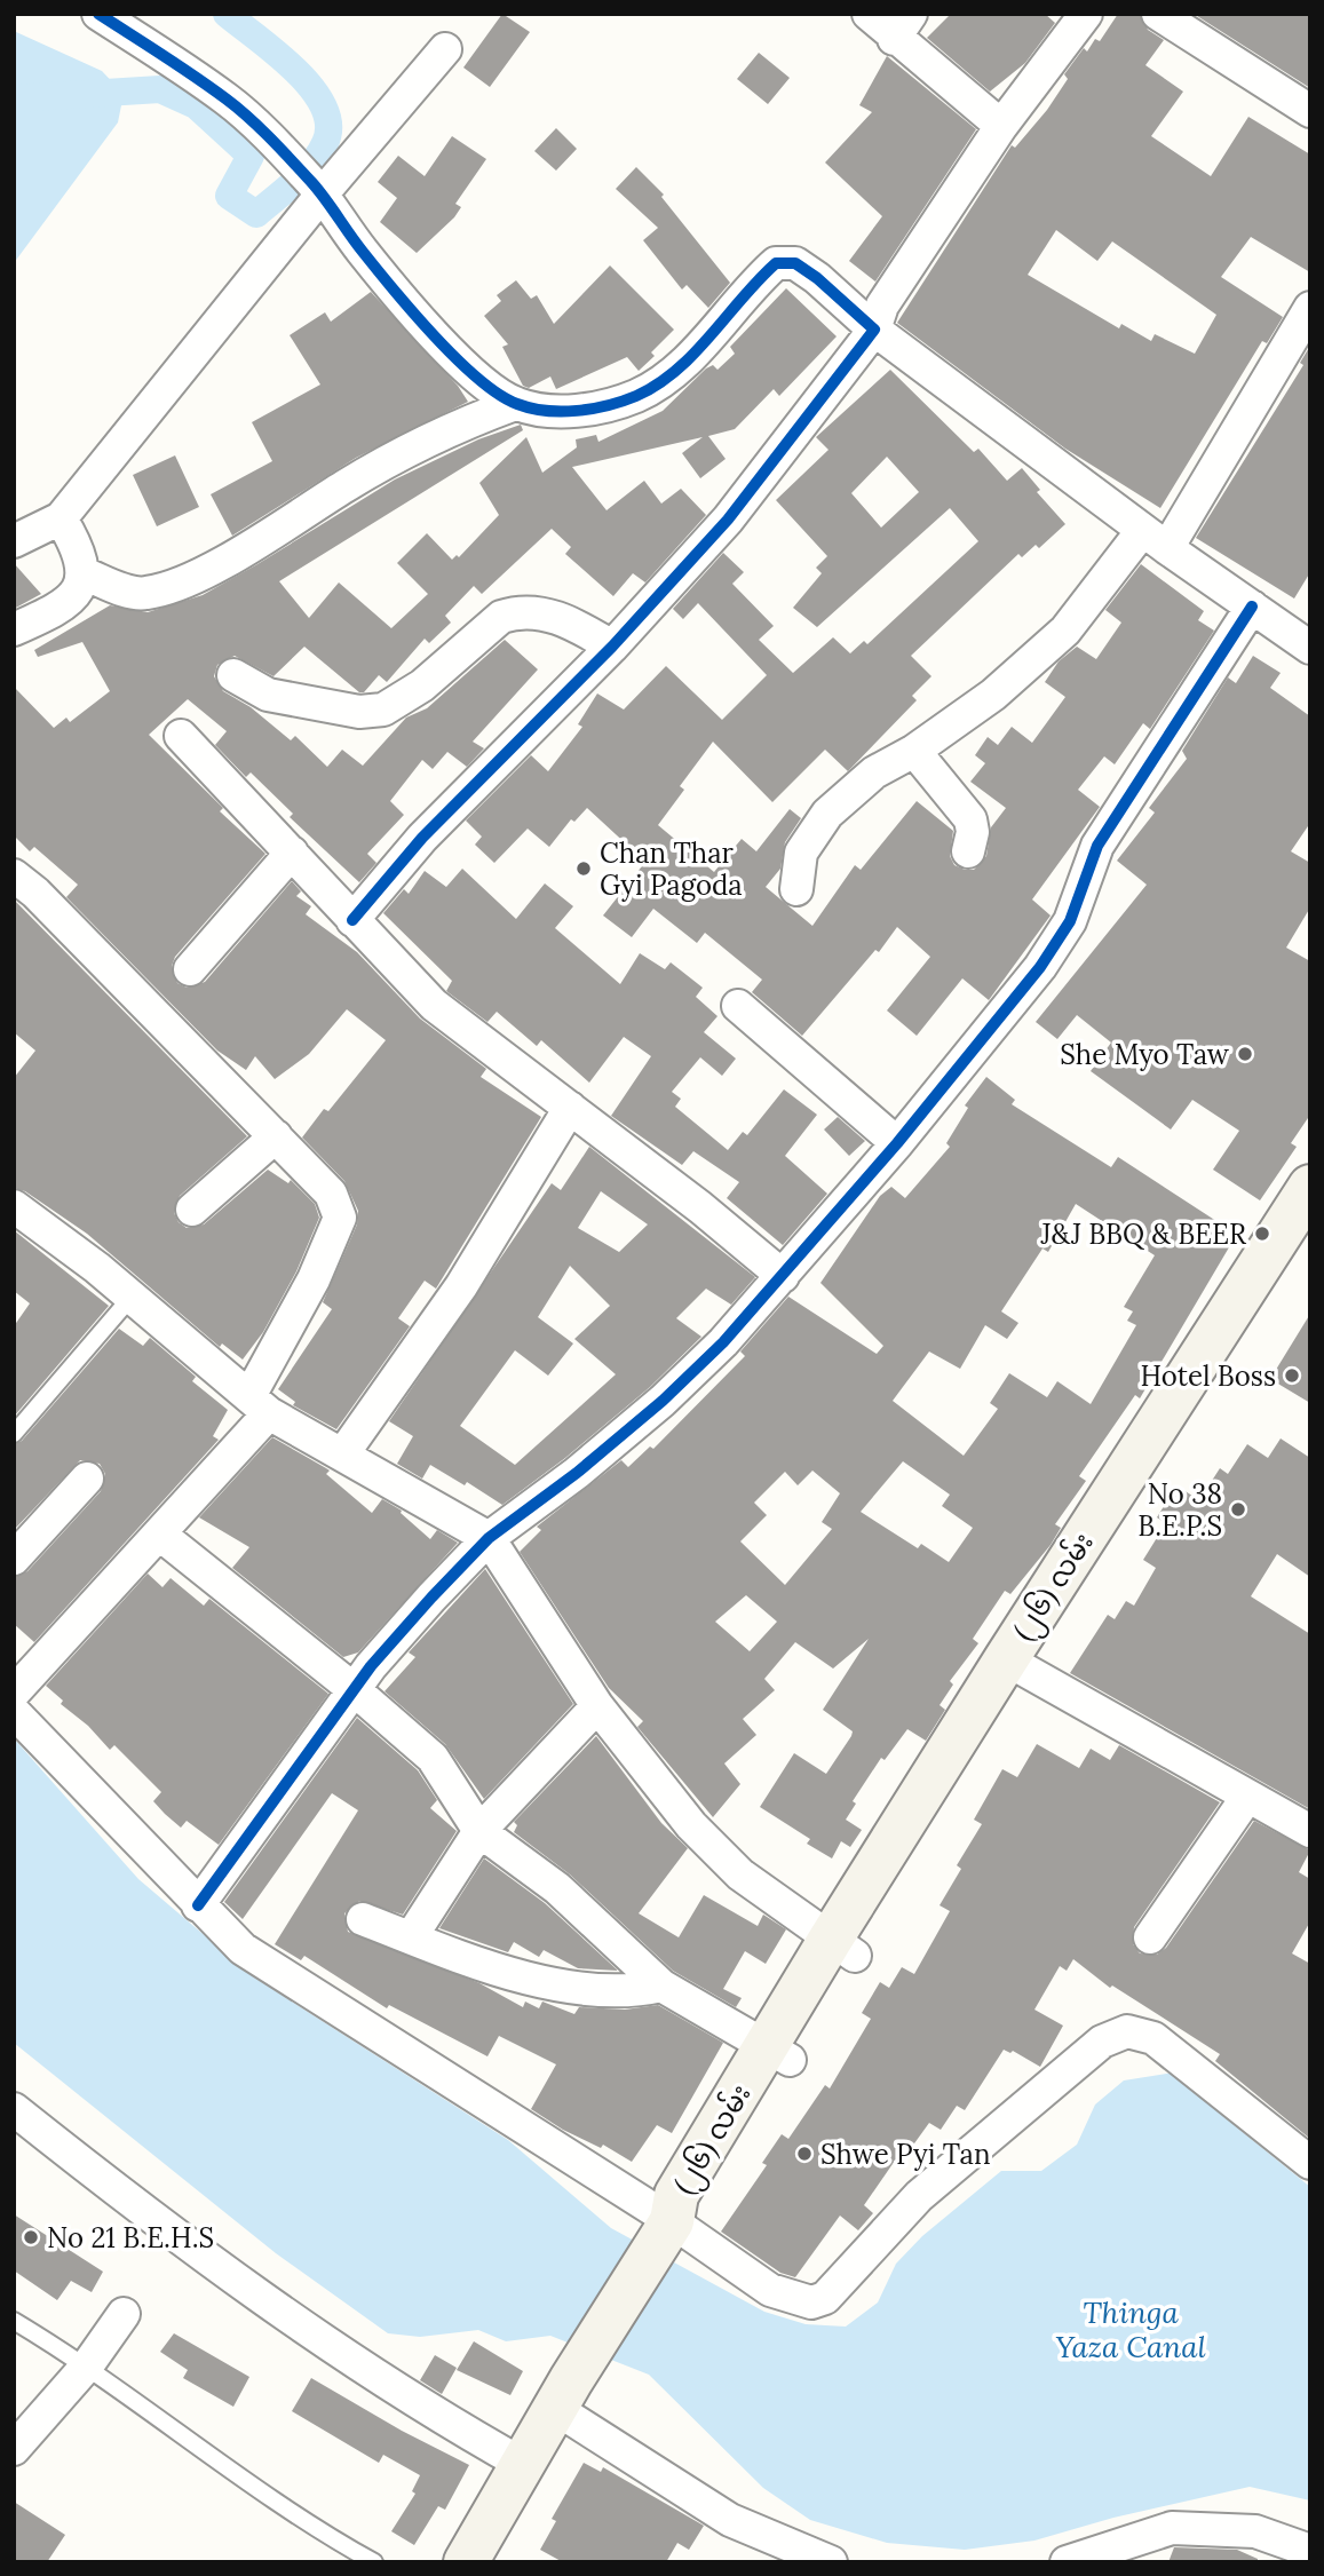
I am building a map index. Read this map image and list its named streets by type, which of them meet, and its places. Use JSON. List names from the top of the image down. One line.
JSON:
{"streets":{"main road":["(၂၆) လမ်း"]},"water":["Thinga Yaza Canal"],"places":["Chan Thar Gyi Pagoda","She Myo Taw","J&J BBQ & BEER","Hotel Boss","No 38 B.E.P.S","Shwe Pyi Tan","No 21 B.E.H.S"]}
